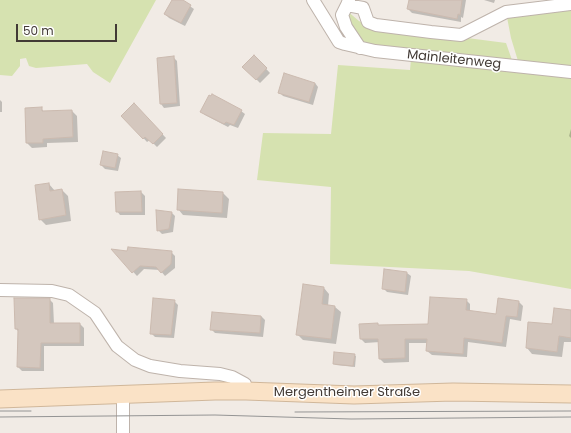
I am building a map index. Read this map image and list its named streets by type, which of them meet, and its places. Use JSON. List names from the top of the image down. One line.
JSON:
{"streets":{"main road":["Mergentheimer Straße"],"street":["Mainleitenweg"]},"scale_bar":"50 m"}
